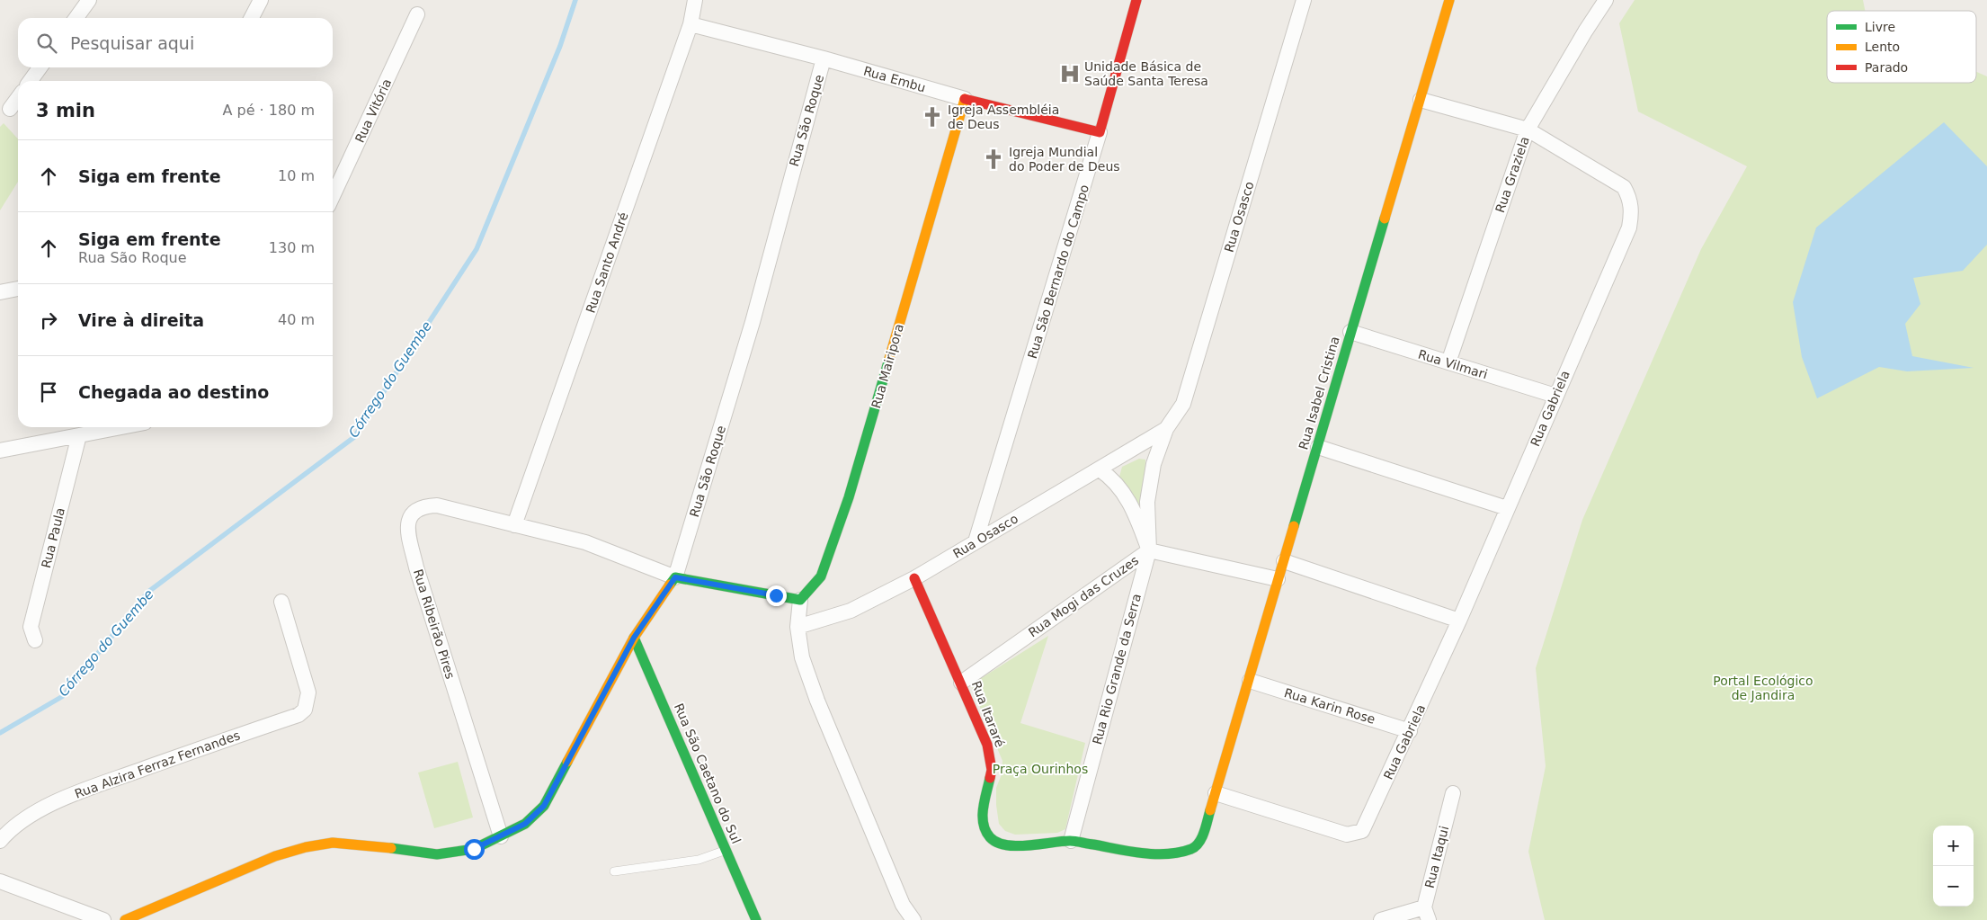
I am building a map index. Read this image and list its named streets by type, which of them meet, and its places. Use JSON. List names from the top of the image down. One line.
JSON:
{"streets":{"street":["Rua Embu","Rua Vitória","Rua São Roque","Rua Graziela","Rua Osasco","Rua Santo André","Rua São Bernardo do Campo","Rua Vilmari","Rua Mairipora","Rua Isabel Cristina","Rua Gabriela","Rua Paula","Rua Mogi das Cruzes","Rua Ribeirão Pires","Rua Rio Grande da Serra","Rua Karin Rose","Rua Itararé","Rua Alzira Ferraz Fernandes","Rua São Caetano do Sul","Rua Itaqui"]},"crossings":[["Rua Embu","Rua São Roque"],["Rua Embu","Rua Santo André"],["Rua Embu","Rua São Bernardo do Campo"],["Rua Embu","Rua Mairipora"],["Rua São Roque","Rua Ribeirão Pires"],["Rua São Roque","Rua São Caetano do Sul"],["Rua Graziela","Rua Vilmari"],["Rua Graziela","Rua Gabriela"],["Rua Osasco","Rua São Bernardo do Campo"],["Rua Osasco","Rua Mogi das Cruzes"],["Rua Osasco","Rua Rio Grande da Serra"],["Rua Osasco","Rua Itararé"],["Rua Santo André","Rua Ribeirão Pires"],["Rua Vilmari","Rua Isabel Cristina"],["Rua Vilmari","Rua Gabriela"],["Rua Isabel Cristina","Rua Gabriela"],["Rua Isabel Cristina","Rua Rio Grande da Serra"],["Rua Isabel Cristina","Rua Karin Rose"],["Rua Isabel Cristina","Rua Itararé"],["Rua Gabriela","Rua Karin Rose"],["Rua Mogi das Cruzes","Rua Rio Grande da Serra"],["Rua Mogi das Cruzes","Rua Itararé"],["Rua Rio Grande da Serra","Rua Itararé"]],"water":["Córrego do Guembe"],"parks":["Portal Ecológico de Jandira","Praça Ourinhos"],"places":{"hospital":["Unidade Básica de Saúde Santa Teresa"],"church":["Igreja Assembléia de Deus","Igreja Mundial do Poder de Deus"]},"legend":["Livre","Lento","Parado"],"page":{"search":"Pesquisar aqui","heading":["3 min","A pé · 180 m"],"list":[["Siga em frente","10 m"],["Siga em frente","Rua São Roque","130 m"],["Vire à direita","40 m"],"Chegada ao destino"],"map_buttons":["+","−"]}}
